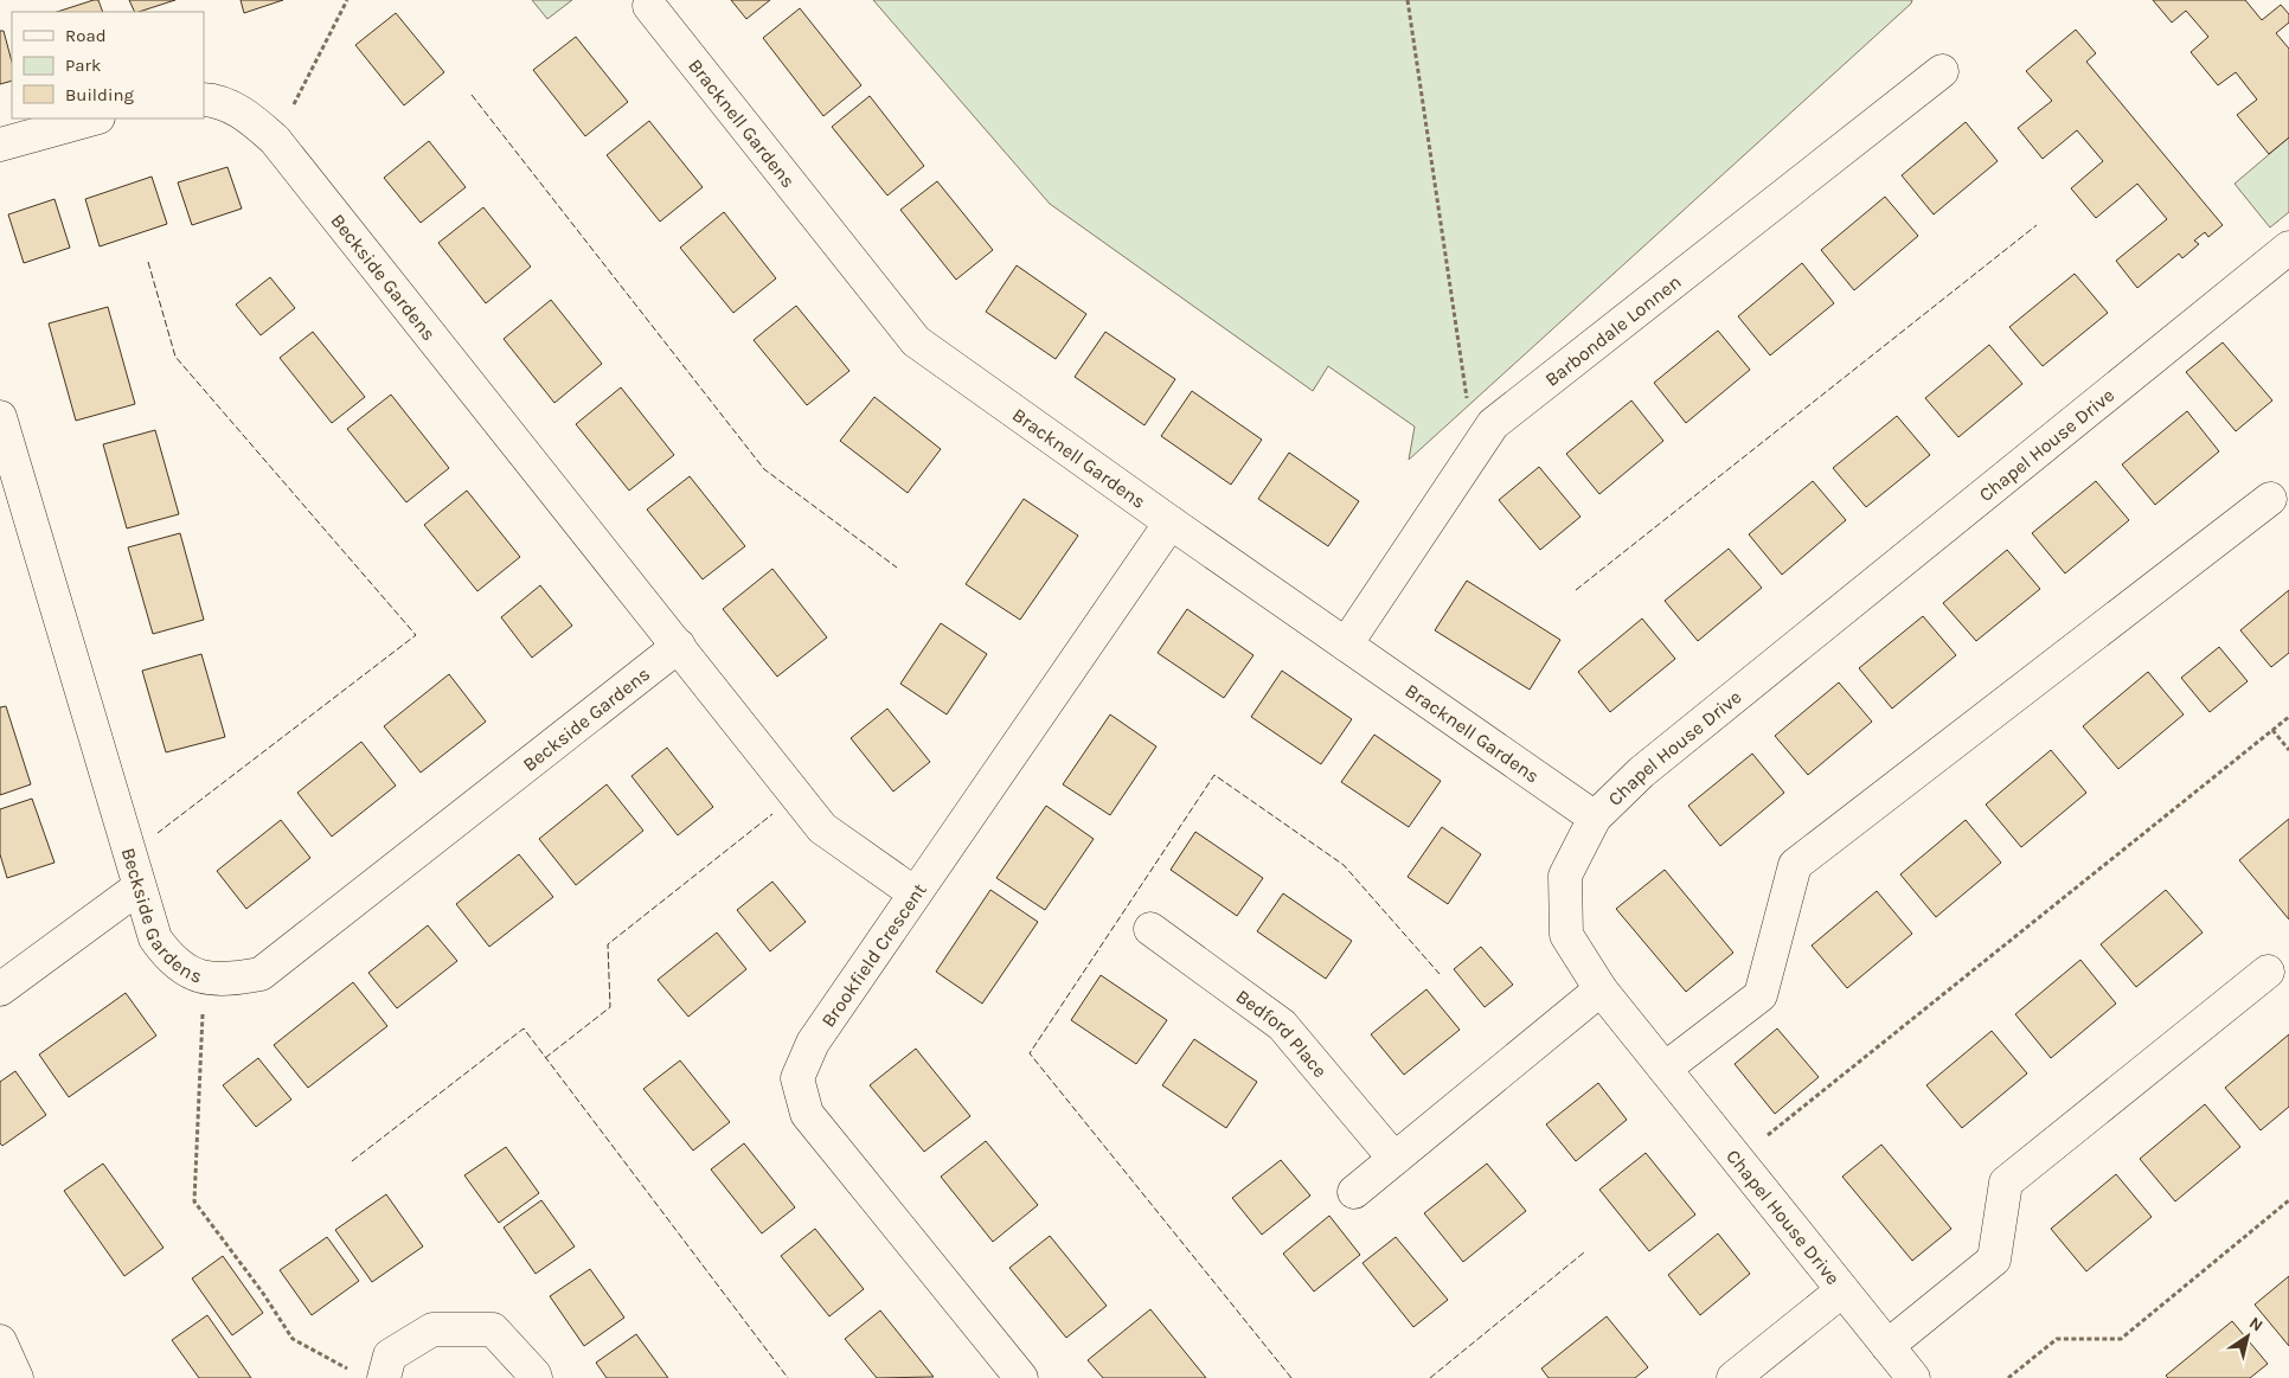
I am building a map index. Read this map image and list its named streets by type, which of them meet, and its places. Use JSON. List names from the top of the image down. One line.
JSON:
{"streets":{"main road":["Bracknell Gardens","Beckside Gardens","Barbondale Lonnen","Chapel House Drive","Brookfield Crescent","Bedford Place"]},"crossings":[["Bracknell Gardens","Barbondale Lonnen"],["Bracknell Gardens","Chapel House Drive"],["Bracknell Gardens","Brookfield Crescent"],["Beckside Gardens","Brookfield Crescent"]],"legend":["Road","Park","Building"],"north":"top right"}
